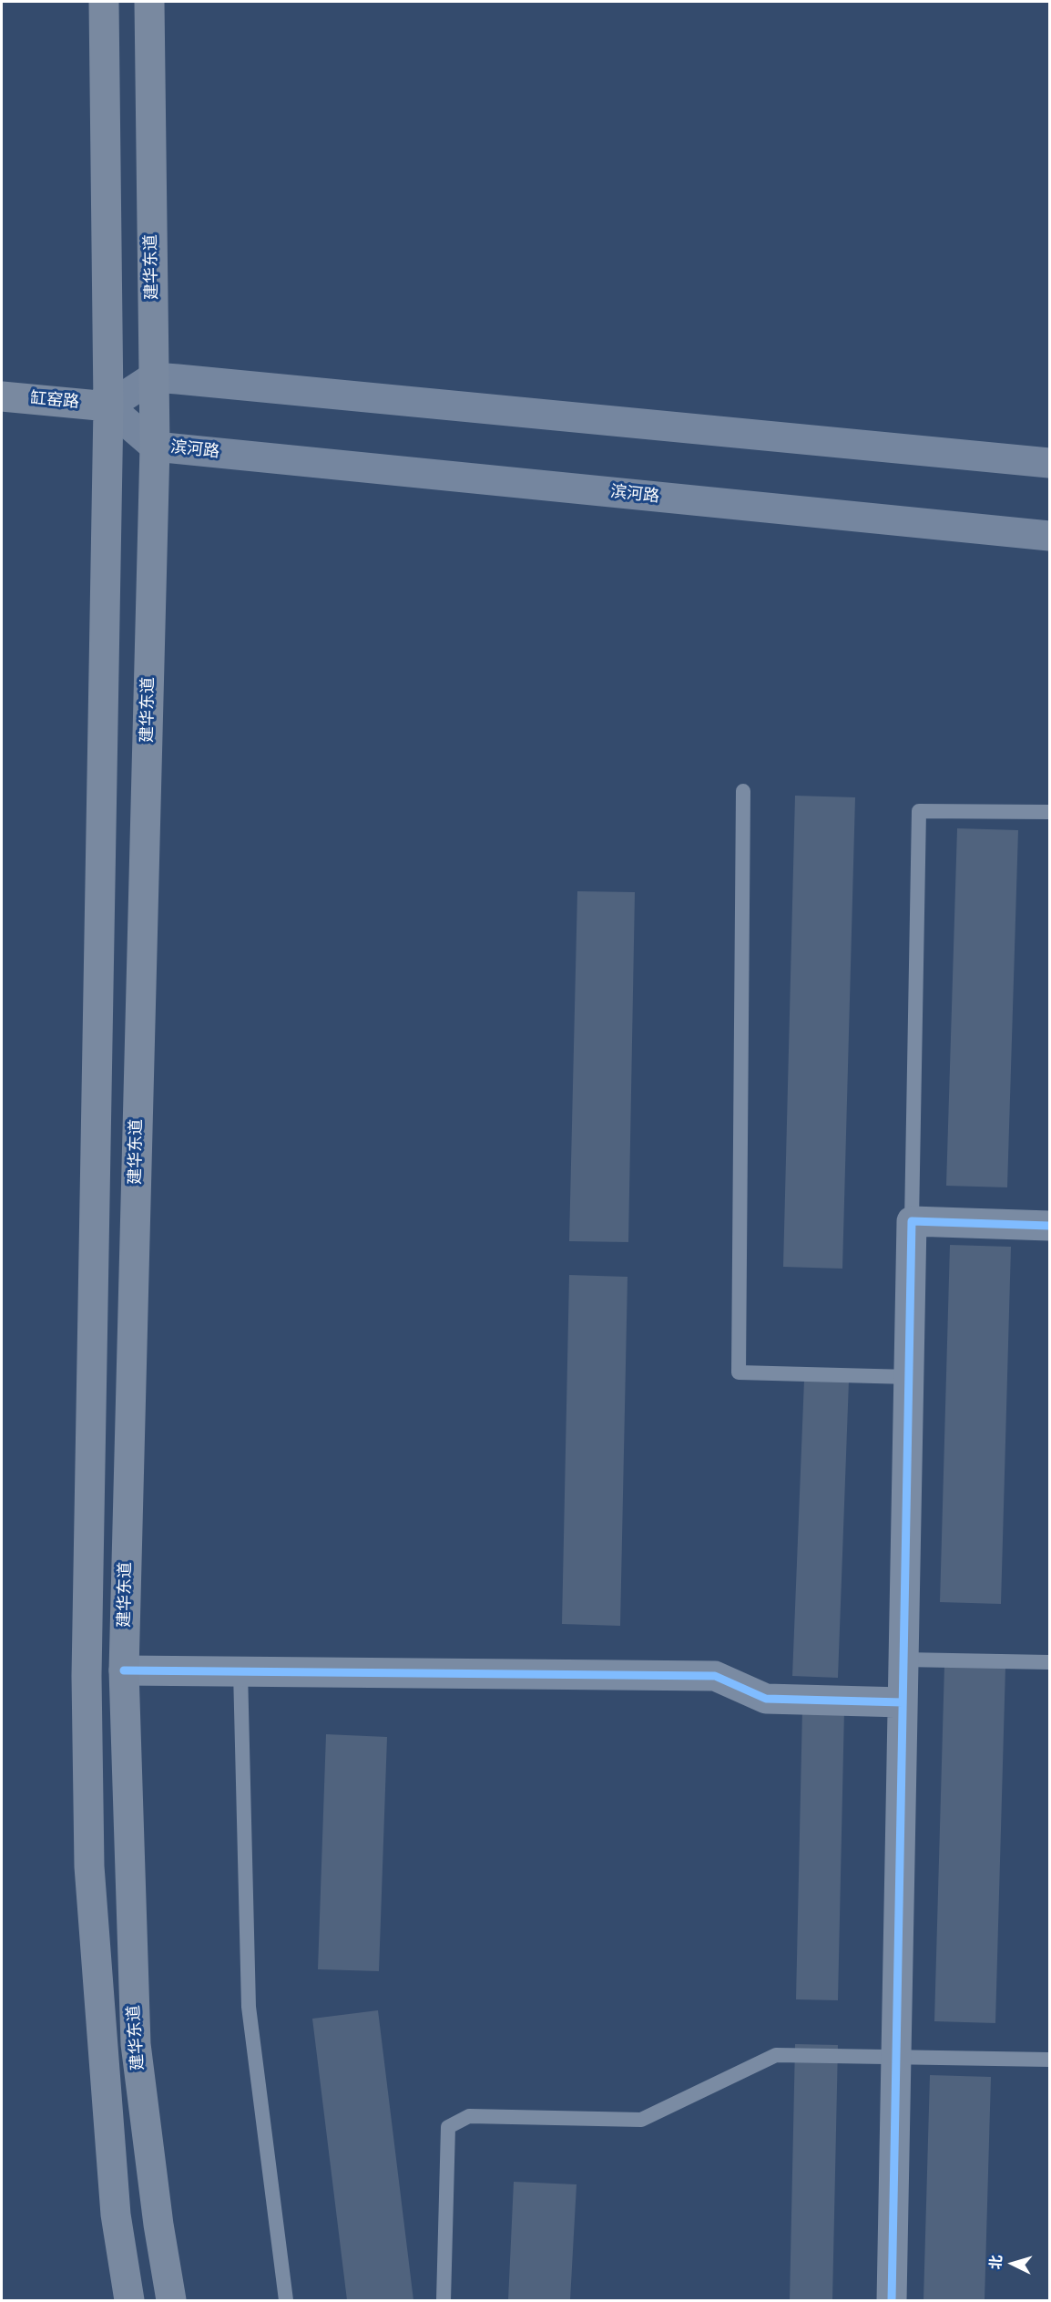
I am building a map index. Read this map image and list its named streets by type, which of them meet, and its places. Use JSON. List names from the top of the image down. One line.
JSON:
{"streets":{"main road":["建华东道","缸窑路","滨河路"]},"crossings":[["建华东道","缸窑路"],["建华东道","滨河路"],["缸窑路","滨河路"]],"north":"left"}
